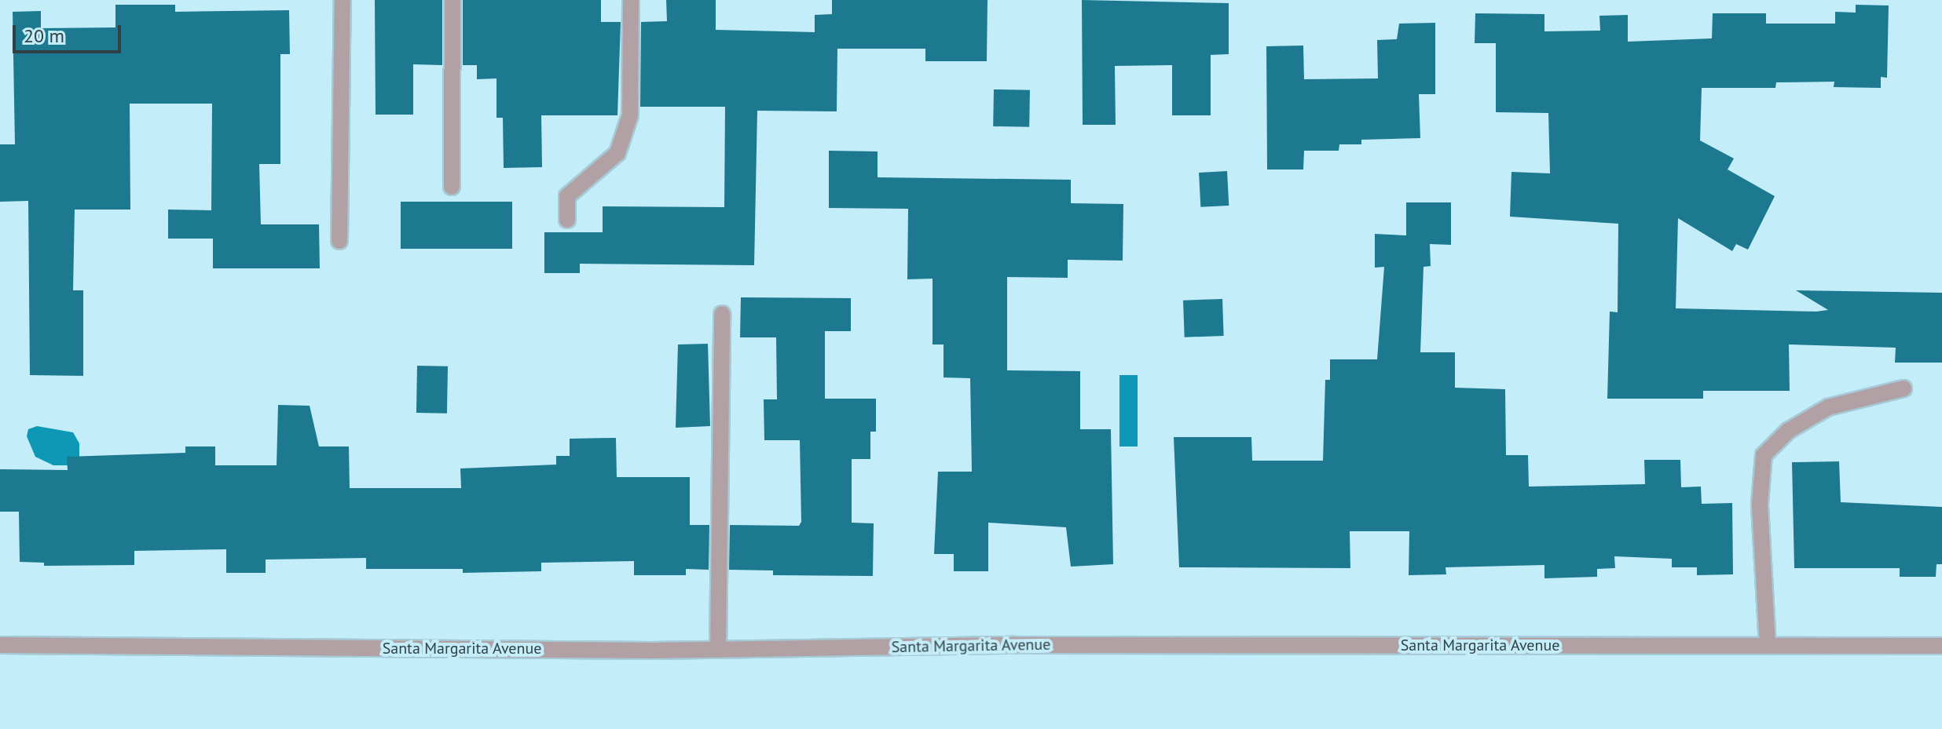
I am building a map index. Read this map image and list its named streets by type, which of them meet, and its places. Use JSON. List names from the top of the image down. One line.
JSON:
{"streets":{"street":["Santa Margarita Avenue"]},"scale_bar":"20 m"}
